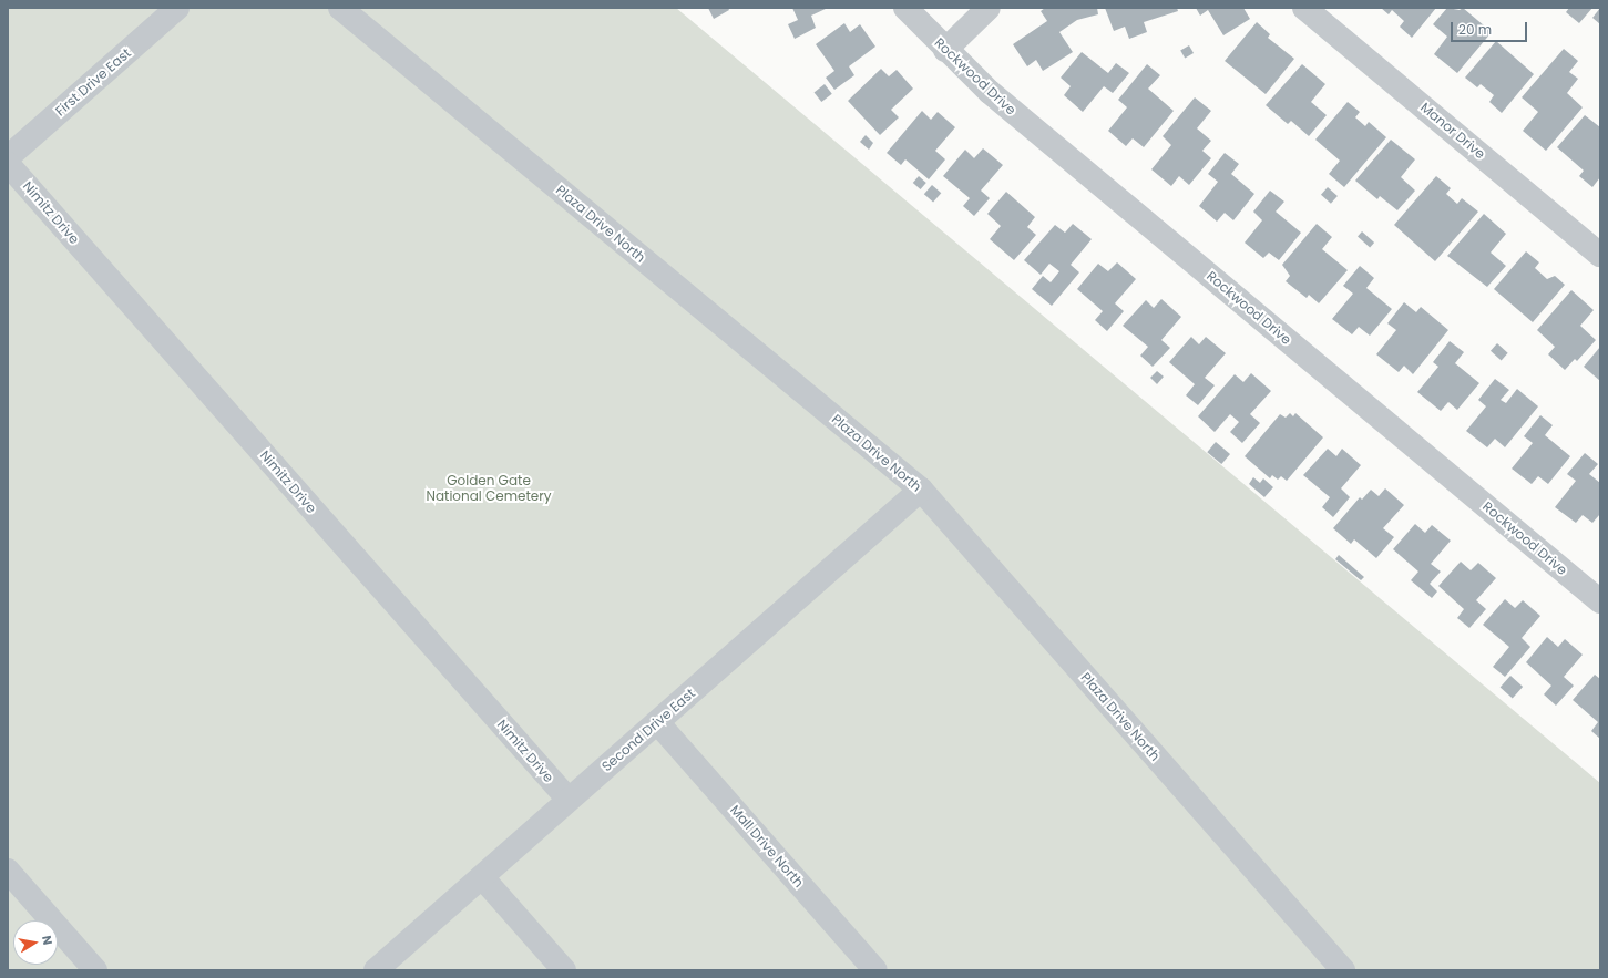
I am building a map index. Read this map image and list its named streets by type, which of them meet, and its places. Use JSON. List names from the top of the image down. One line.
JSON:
{"streets":{"street":["Rockwood Drive","First Drive East","Manor Drive","Nimitz Drive","Plaza Drive North","Second Drive East","Mall Drive North"]},"crossings":[["Nimitz Drive","Second Drive East"],["Plaza Drive North","Second Drive East"],["Second Drive East","Mall Drive North"]],"parks":["Golden Gate National Cemetery"],"scale_bar":"20 m","north":"right"}
